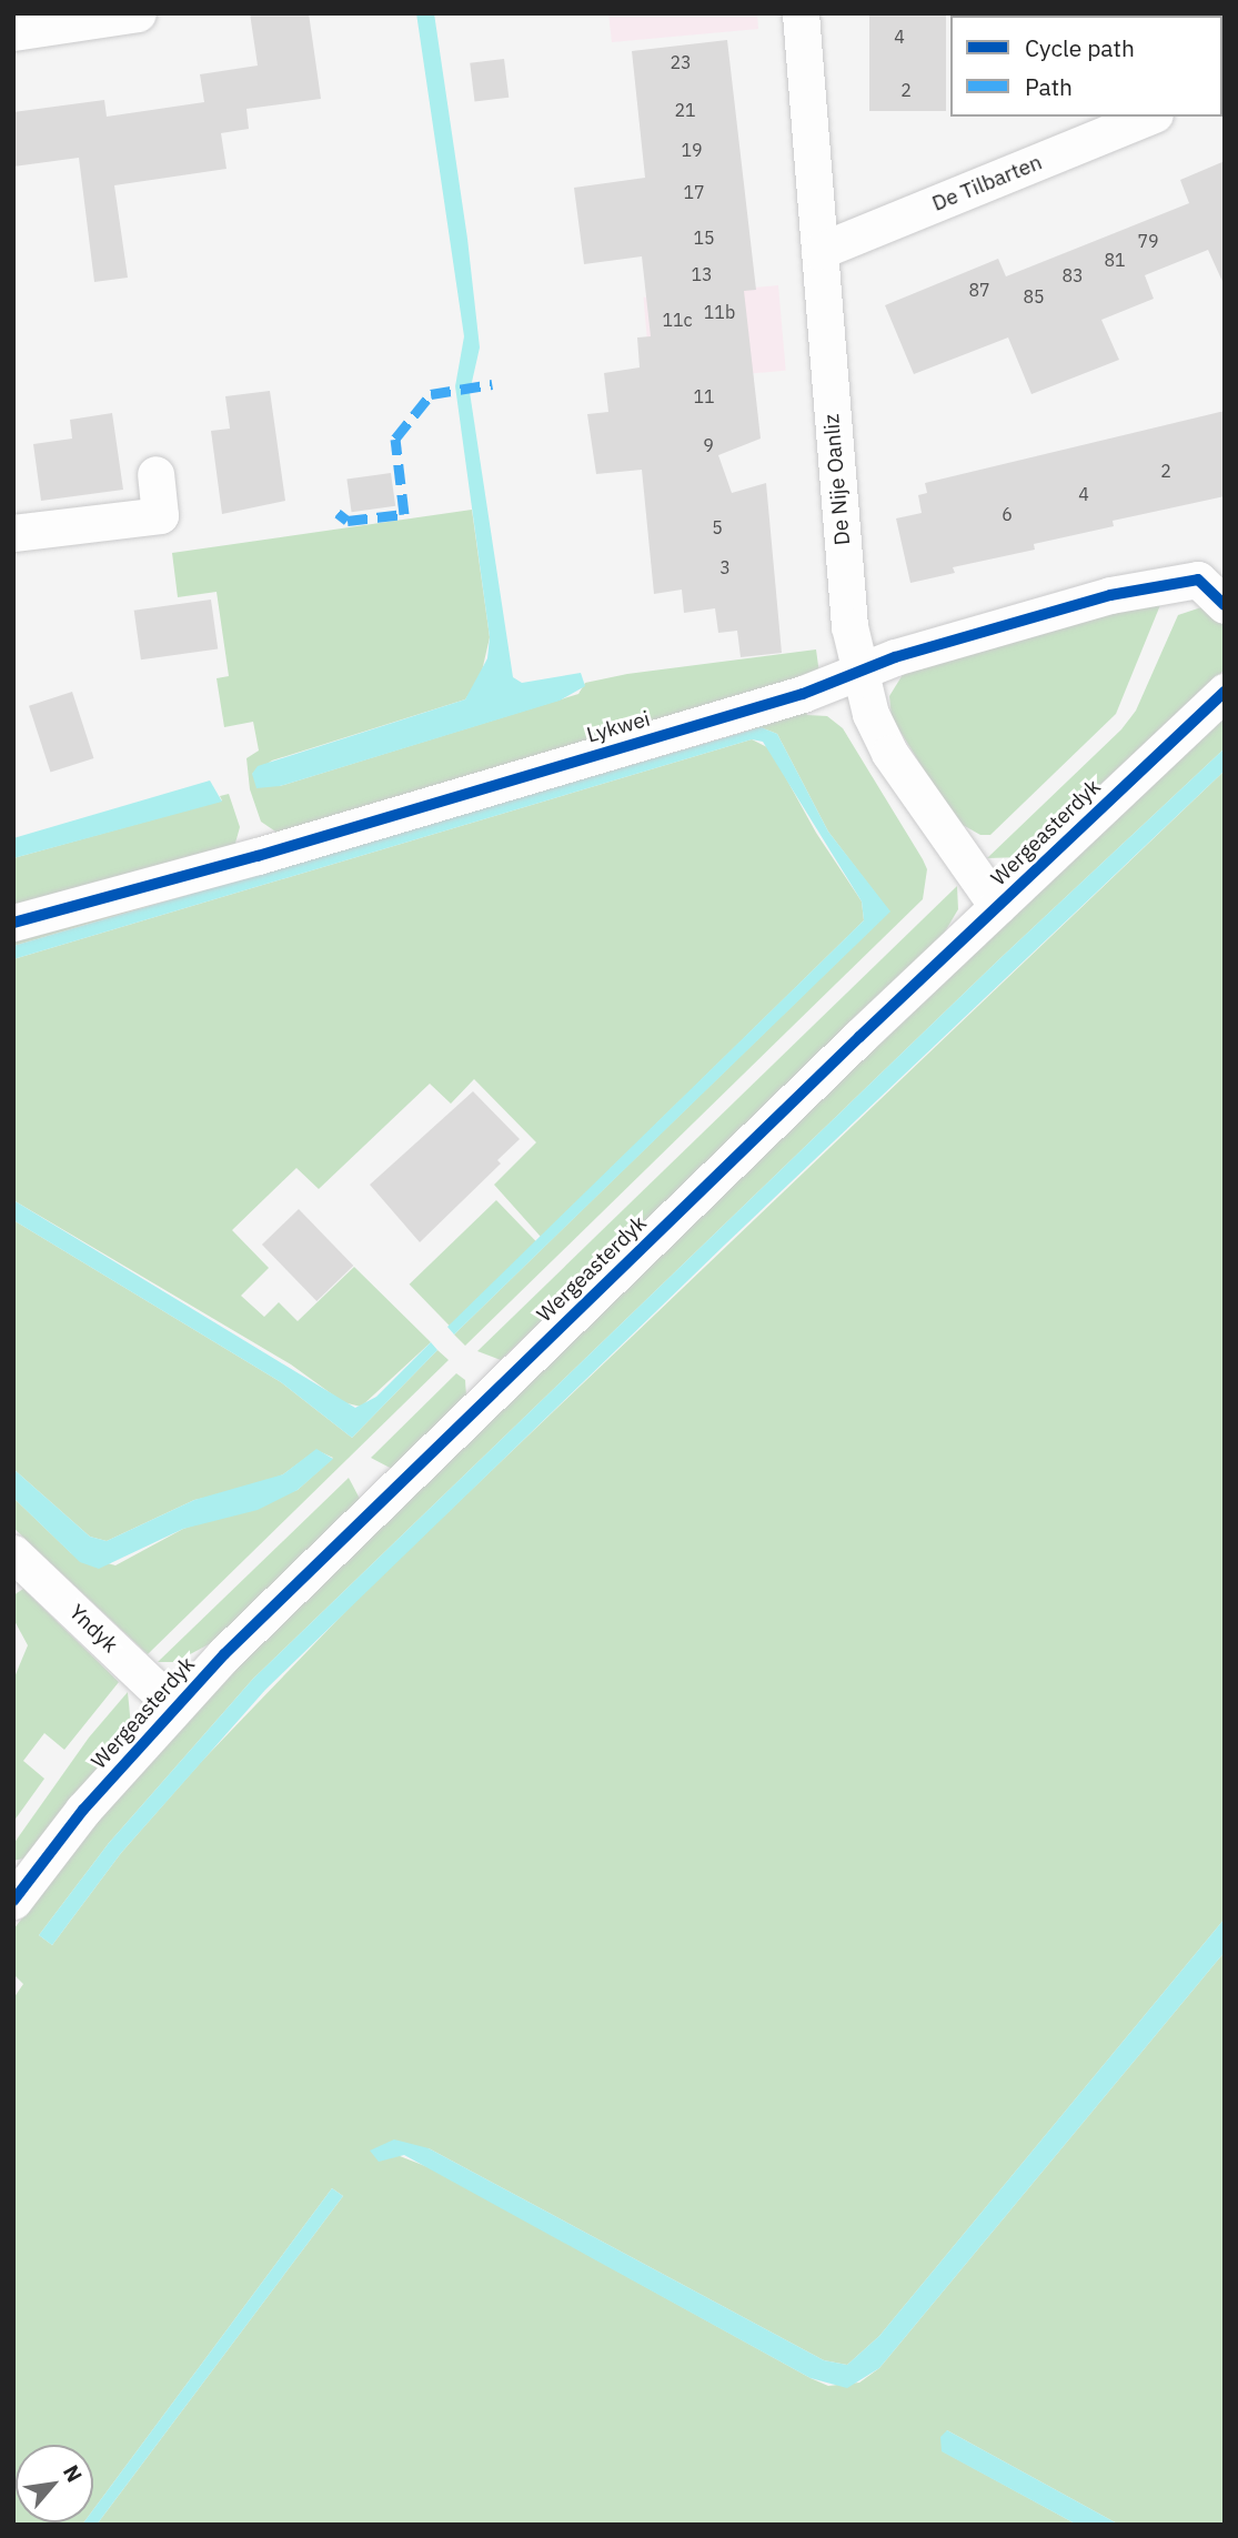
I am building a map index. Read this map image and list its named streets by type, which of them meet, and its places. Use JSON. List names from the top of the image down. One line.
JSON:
{"streets":{"street":["De Tilbarten","De Nije Oanliz","Lykwei","Wergeasterdyk","Yndyk"]},"crossings":[["De Tilbarten","De Nije Oanliz"],["De Nije Oanliz","Lykwei"],["De Nije Oanliz","Wergeasterdyk"],["Wergeasterdyk","Yndyk"]],"house_numbers":["4","23","2","21","19","17","15","79","81","13","83","87","85","11b","11c","11","9","2","4","6","5","3"],"legend":["Cycle path","Path"],"north":"top right"}
